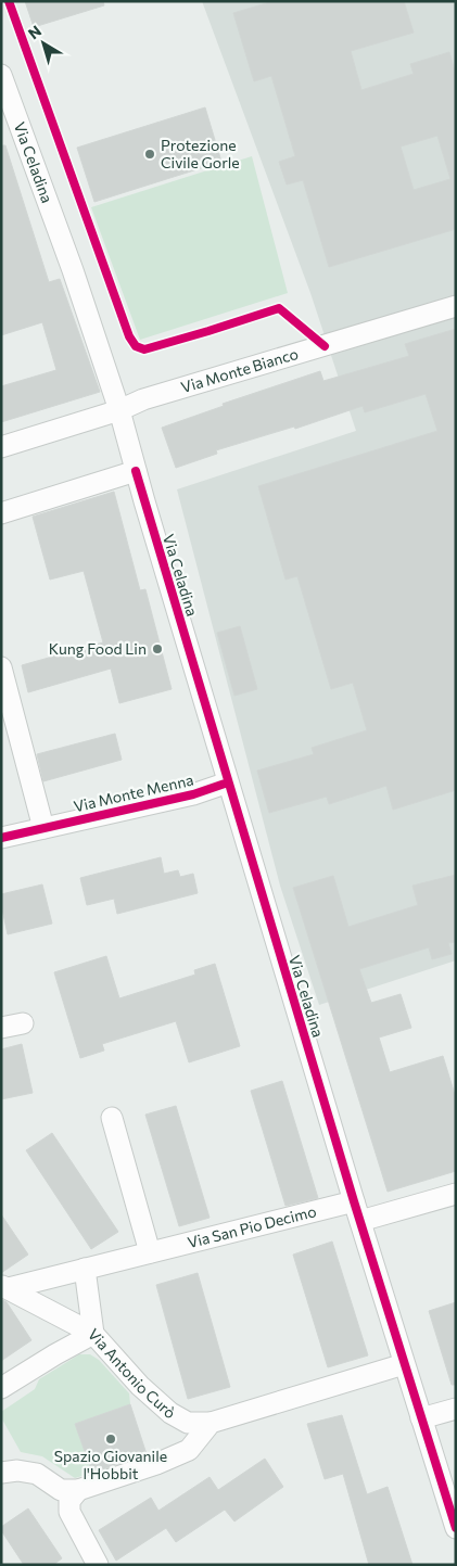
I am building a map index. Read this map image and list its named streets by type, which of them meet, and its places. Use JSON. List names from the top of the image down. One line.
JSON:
{"streets":{"street":["Via Celadina","Via Monte Bianco","Via Monte Menna","Via San Pio Decimo","Via Antonio Curò"]},"crossings":[["Via Celadina","Via Monte Bianco"],["Via Celadina","Via Monte Menna"],["Via Celadina","Via San Pio Decimo"],["Via Celadina","Via Antonio Curò"],["Via San Pio Decimo","Via Antonio Curò"]],"places":["Protezione Civile Gorle","Kung Food Lin","Spazio Giovanile l'Hobbit"],"north":"top left"}
